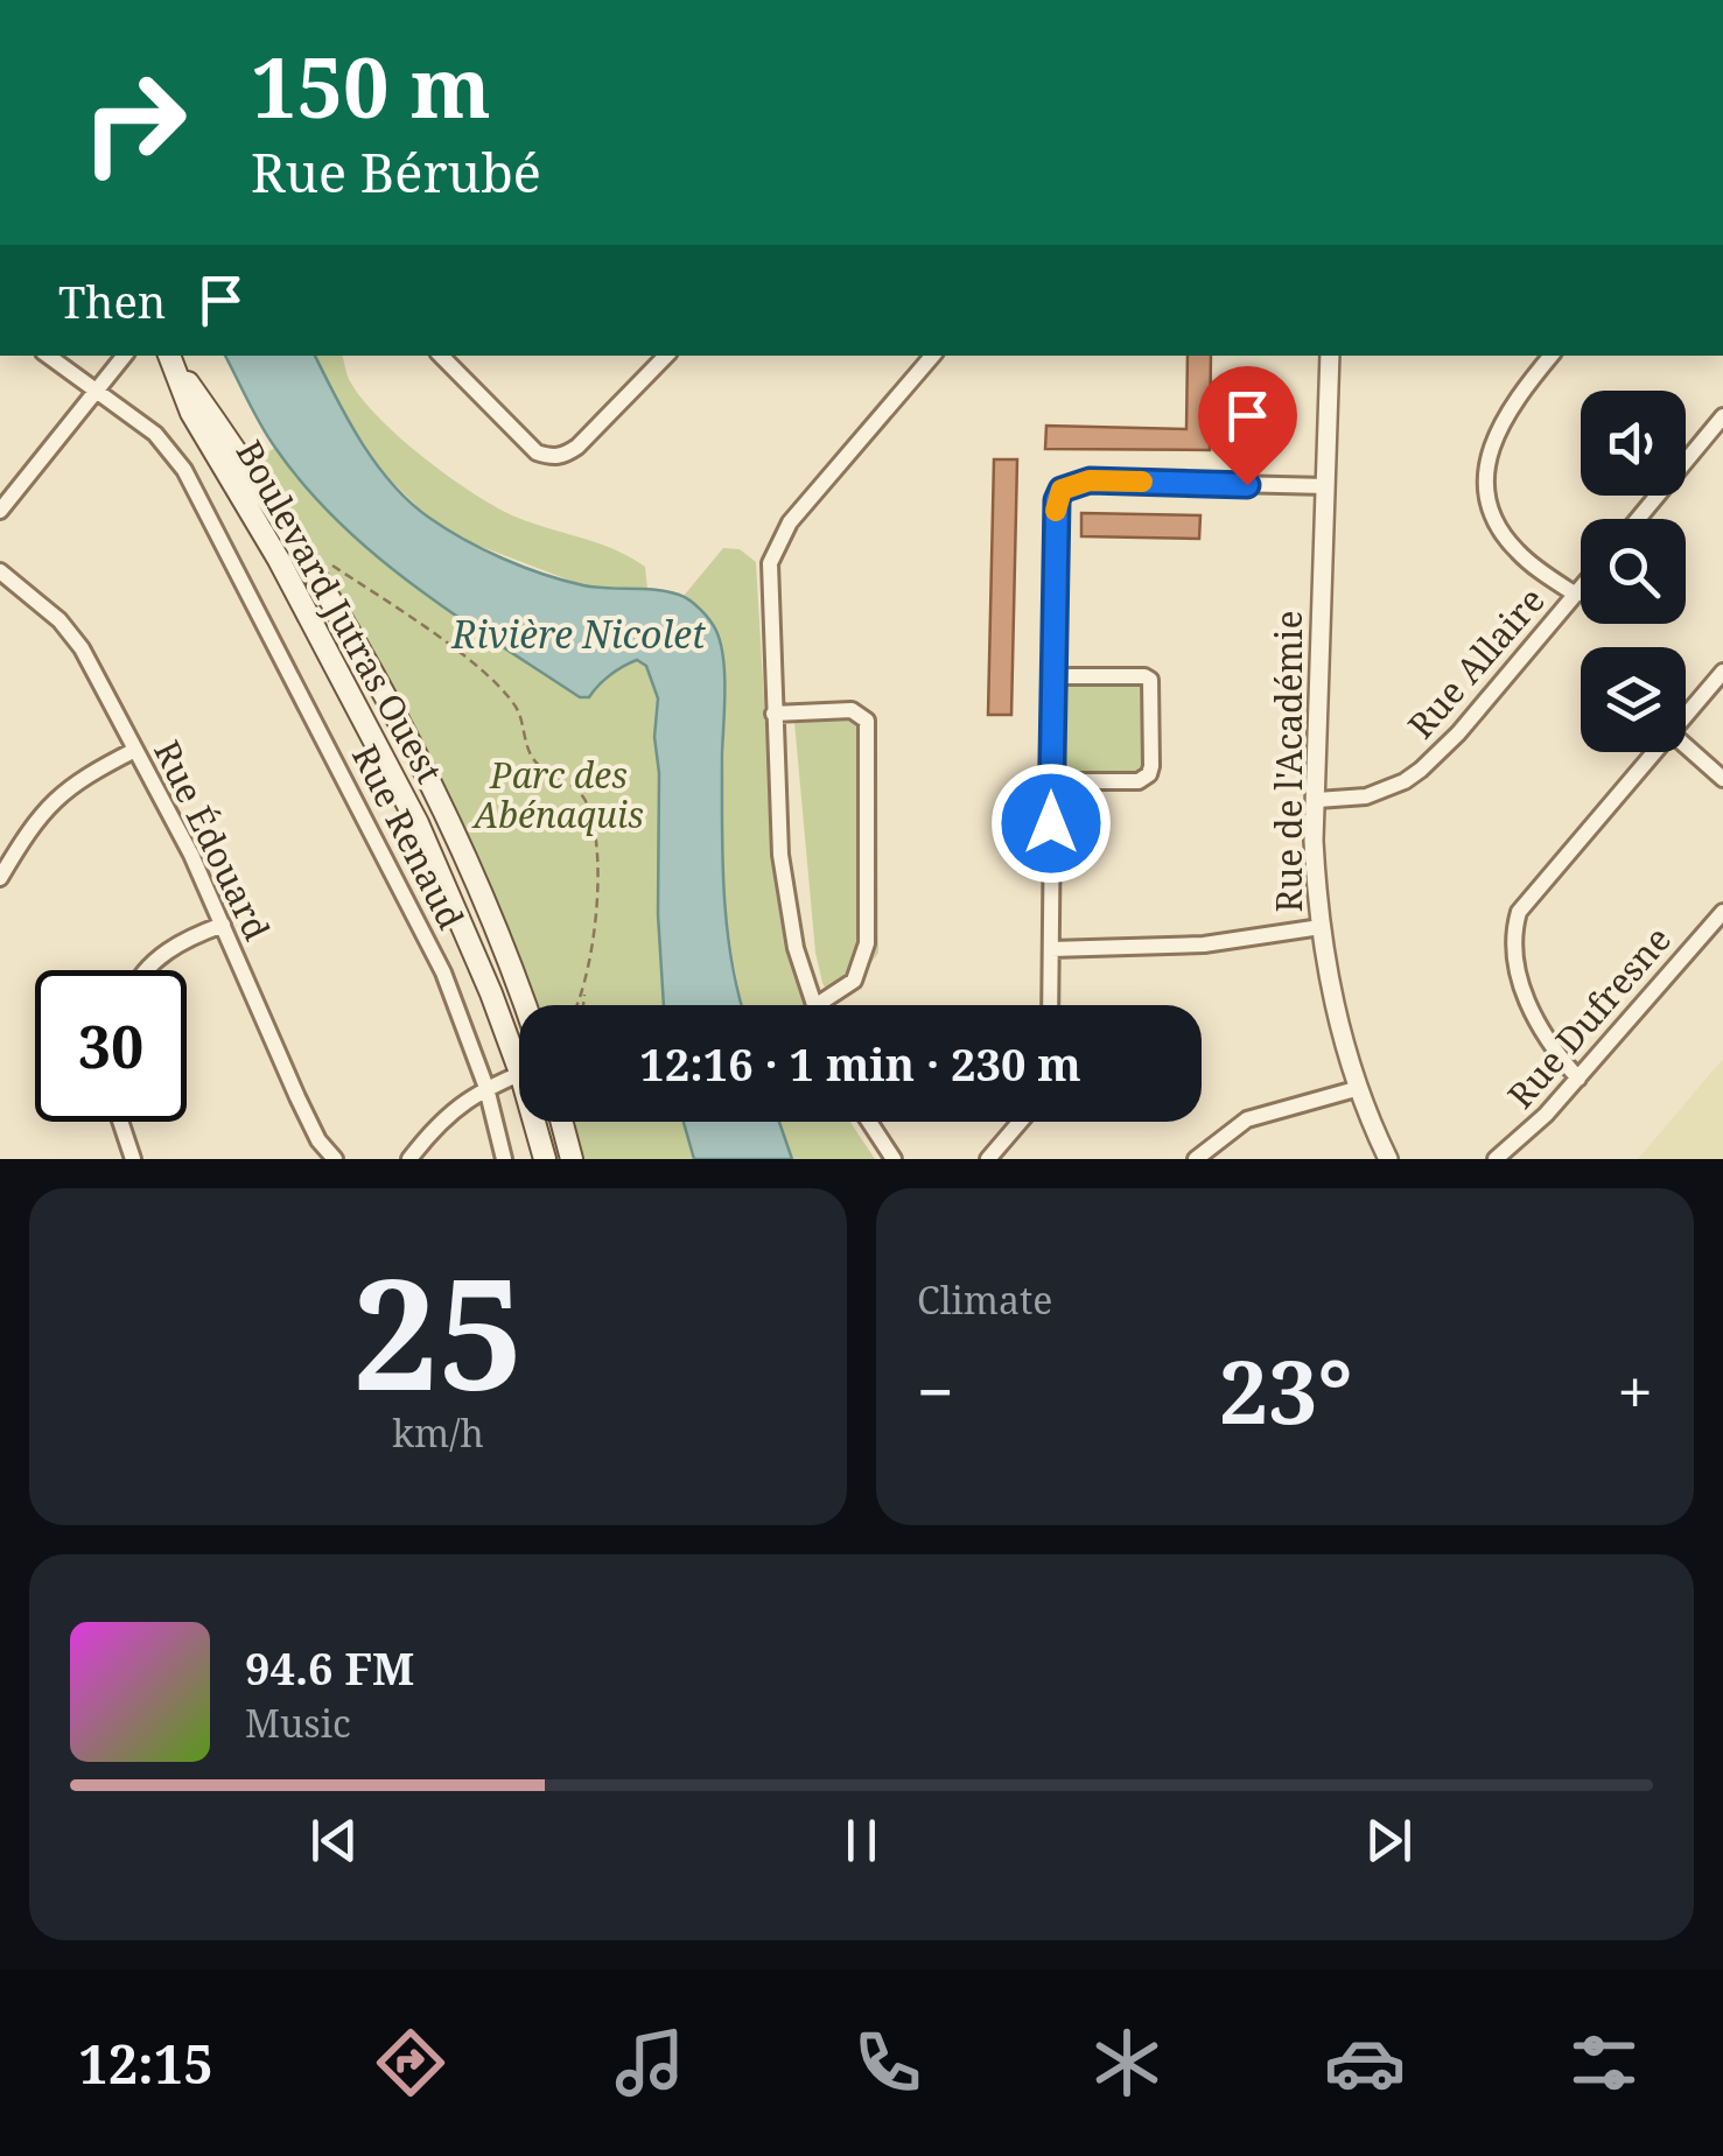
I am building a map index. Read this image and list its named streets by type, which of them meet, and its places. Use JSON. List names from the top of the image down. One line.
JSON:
{"streets":{"main road":["Boulevard Jutras Ouest"],"street":["Rue Allaire","Rue de l'Académie","Rue Renaud","Rue Édouard","Rue Dufresne"]},"crossings":[["Rue Allaire","Rue de l'Académie"]],"water":["Rivière Nicolet"],"parks":["Parc des Abénaquis"],"page":{"turn":["150 m","Rue Bérubé"],"then":"Then","limit":"30","trip":"12:16 · 1 min · 230 m","tile":[["25","km/h"],"Climate"],"heat":["−","23°","+"],"song":["94.6 FM","Music"],"tabs":"12:15"}}
